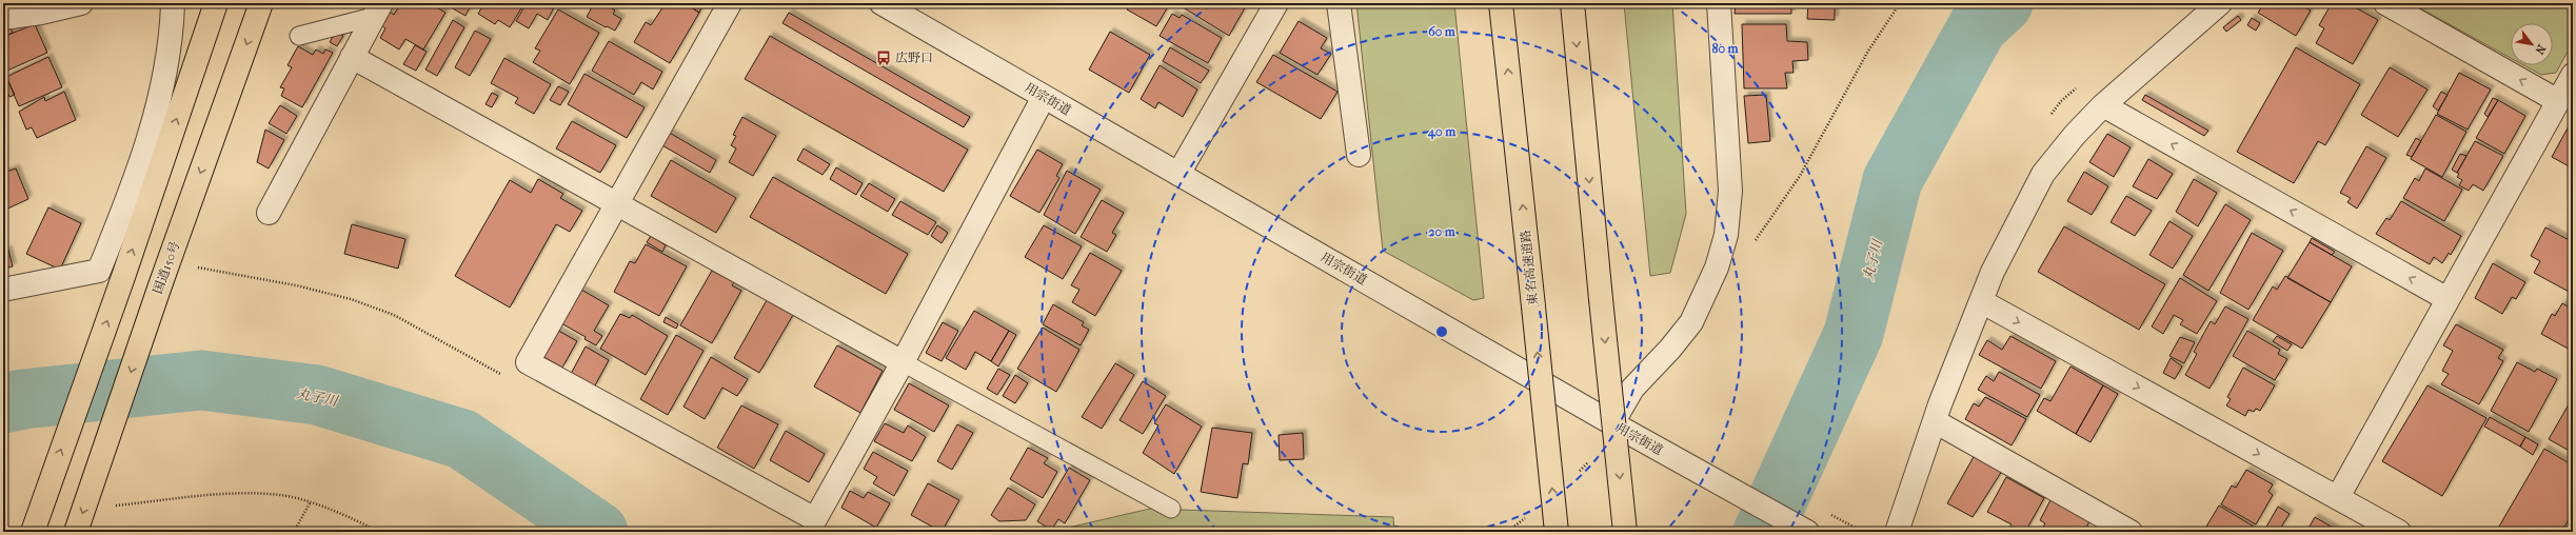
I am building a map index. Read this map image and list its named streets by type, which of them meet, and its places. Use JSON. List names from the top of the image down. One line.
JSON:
{"streets":{"highway":["国道150号","東名高速道路"],"street":["用宗街道"]},"water":["丸子川"],"places":{"bus stop":["広野口"]},"north":"bottom right","rings":["60 m","80 m","40 m","20 m"]}
